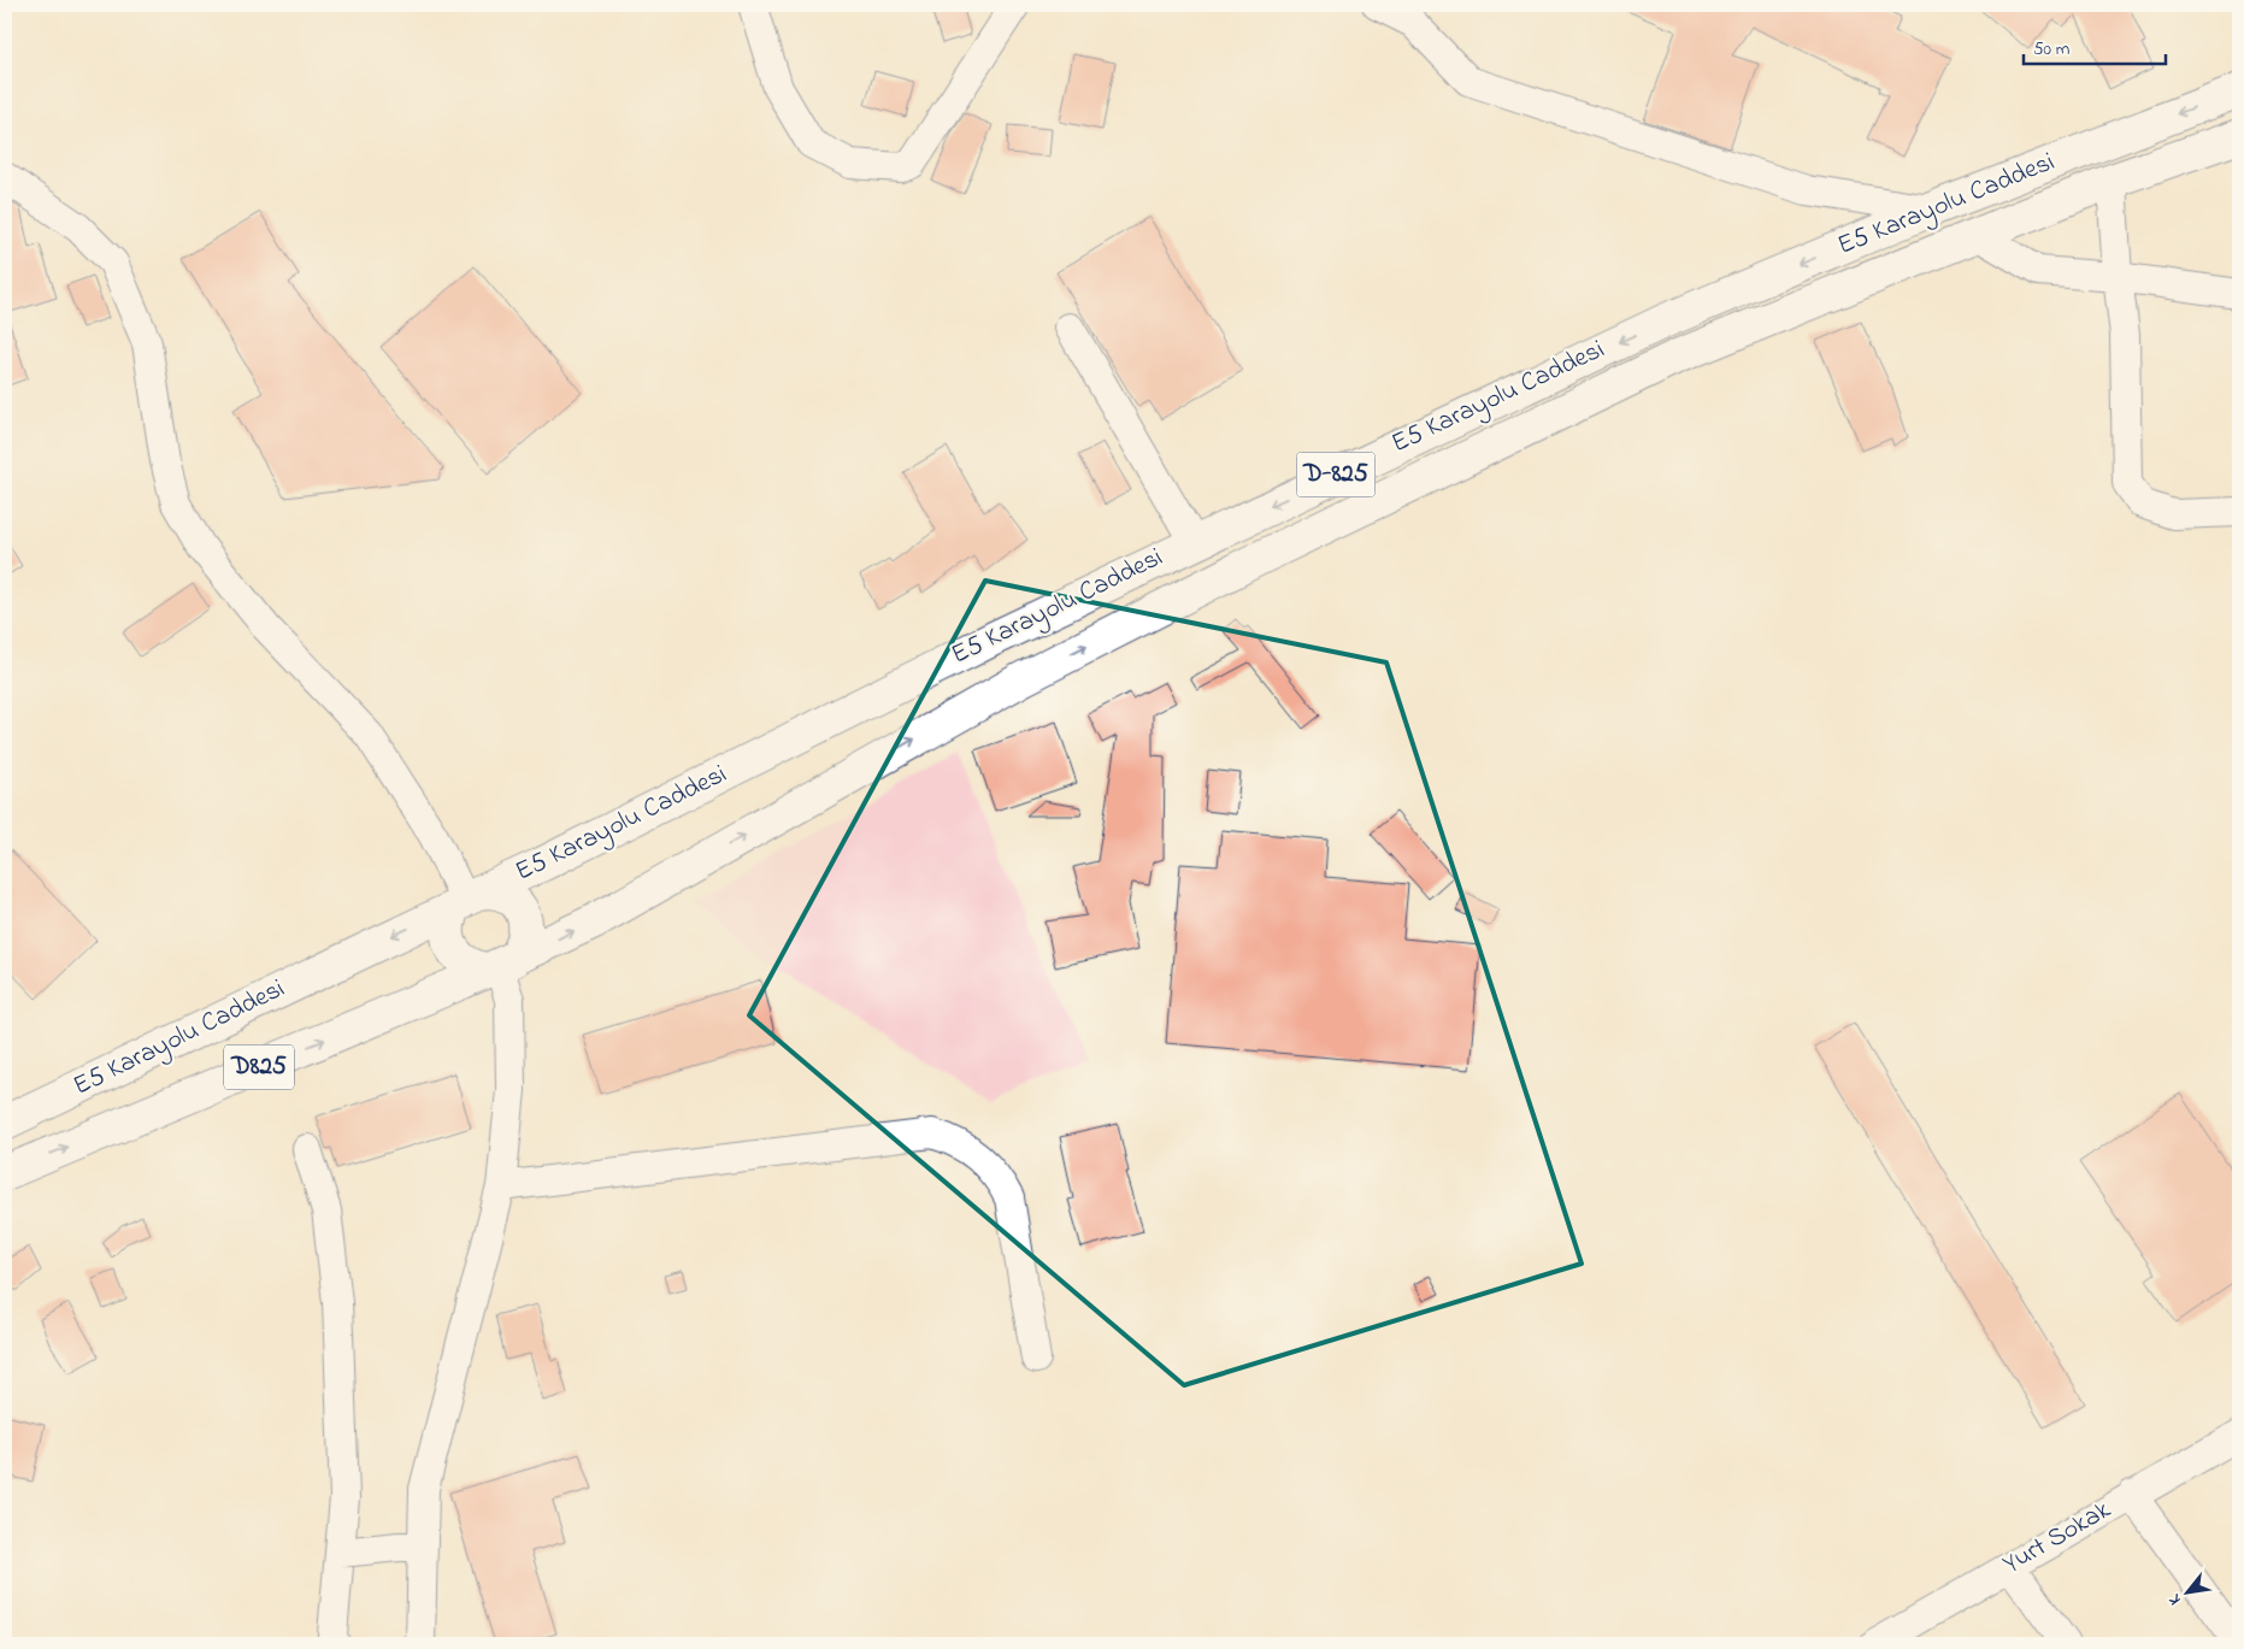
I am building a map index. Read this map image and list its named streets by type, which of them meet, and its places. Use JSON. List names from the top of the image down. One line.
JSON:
{"streets":{"highway":["E5 Karayolu Caddesi","D-825","D825"],"street":["Yurt Sokak"]},"scale_bar":"50 m","north":"bottom left"}
